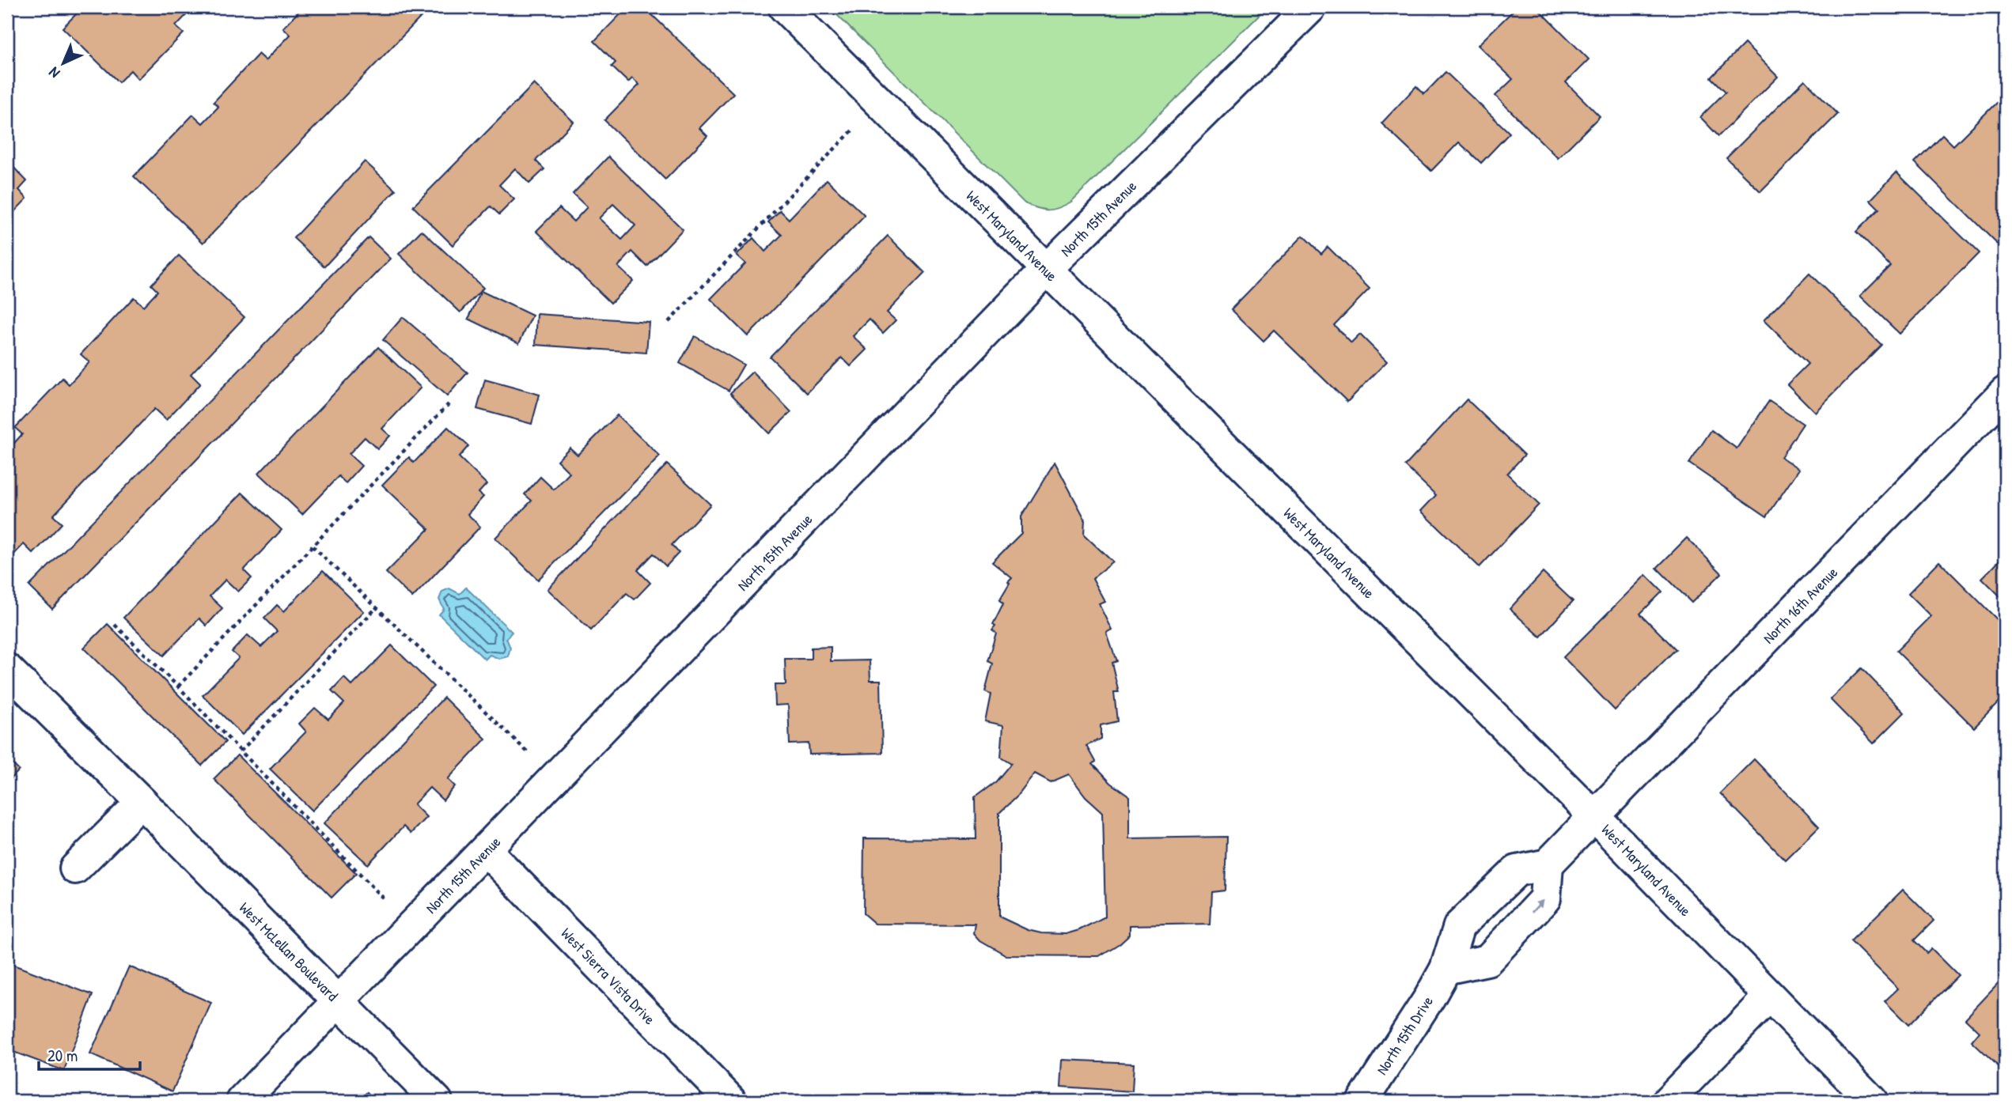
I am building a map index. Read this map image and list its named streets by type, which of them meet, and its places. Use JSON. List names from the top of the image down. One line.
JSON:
{"streets":{"street":["North 15th Avenue","West Maryland Avenue","North 16th Avenue","West McLellan Boulevard","West Sierra Vista Drive","North 15th Drive"]},"crossings":[["North 15th Avenue","West Maryland Avenue"],["North 15th Avenue","West McLellan Boulevard"],["North 15th Avenue","West Sierra Vista Drive"],["West Maryland Avenue","North 16th Avenue"]],"scale_bar":"20 m","north":"bottom left"}
